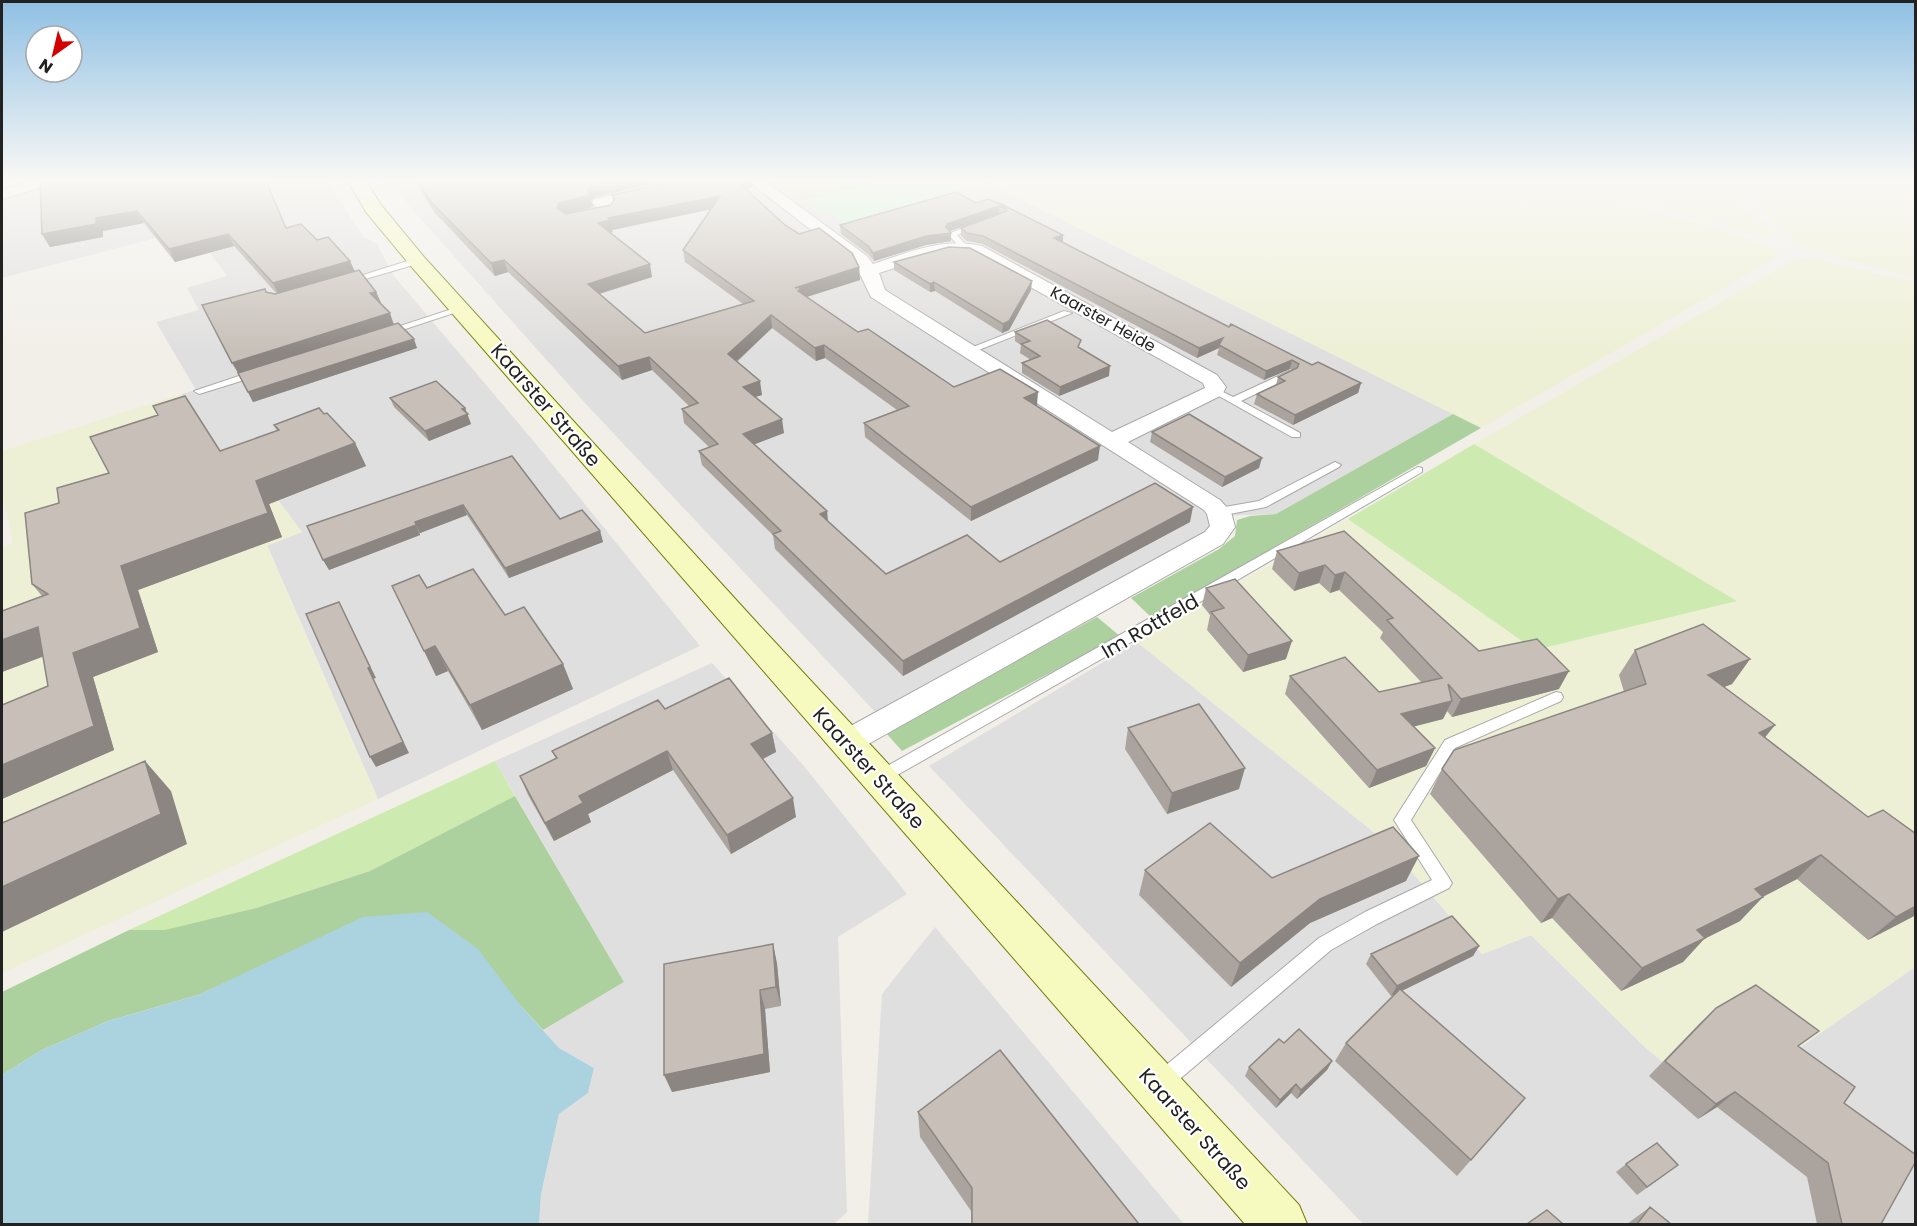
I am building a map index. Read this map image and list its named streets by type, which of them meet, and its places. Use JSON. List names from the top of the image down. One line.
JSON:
{"streets":{"main road":["Kaarster Straße"],"street":["Kaarster Heide"],"lane":["Im Rottfeld"]},"crossings":[["Kaarster Straße","Im Rottfeld"]],"north":"bottom left"}
